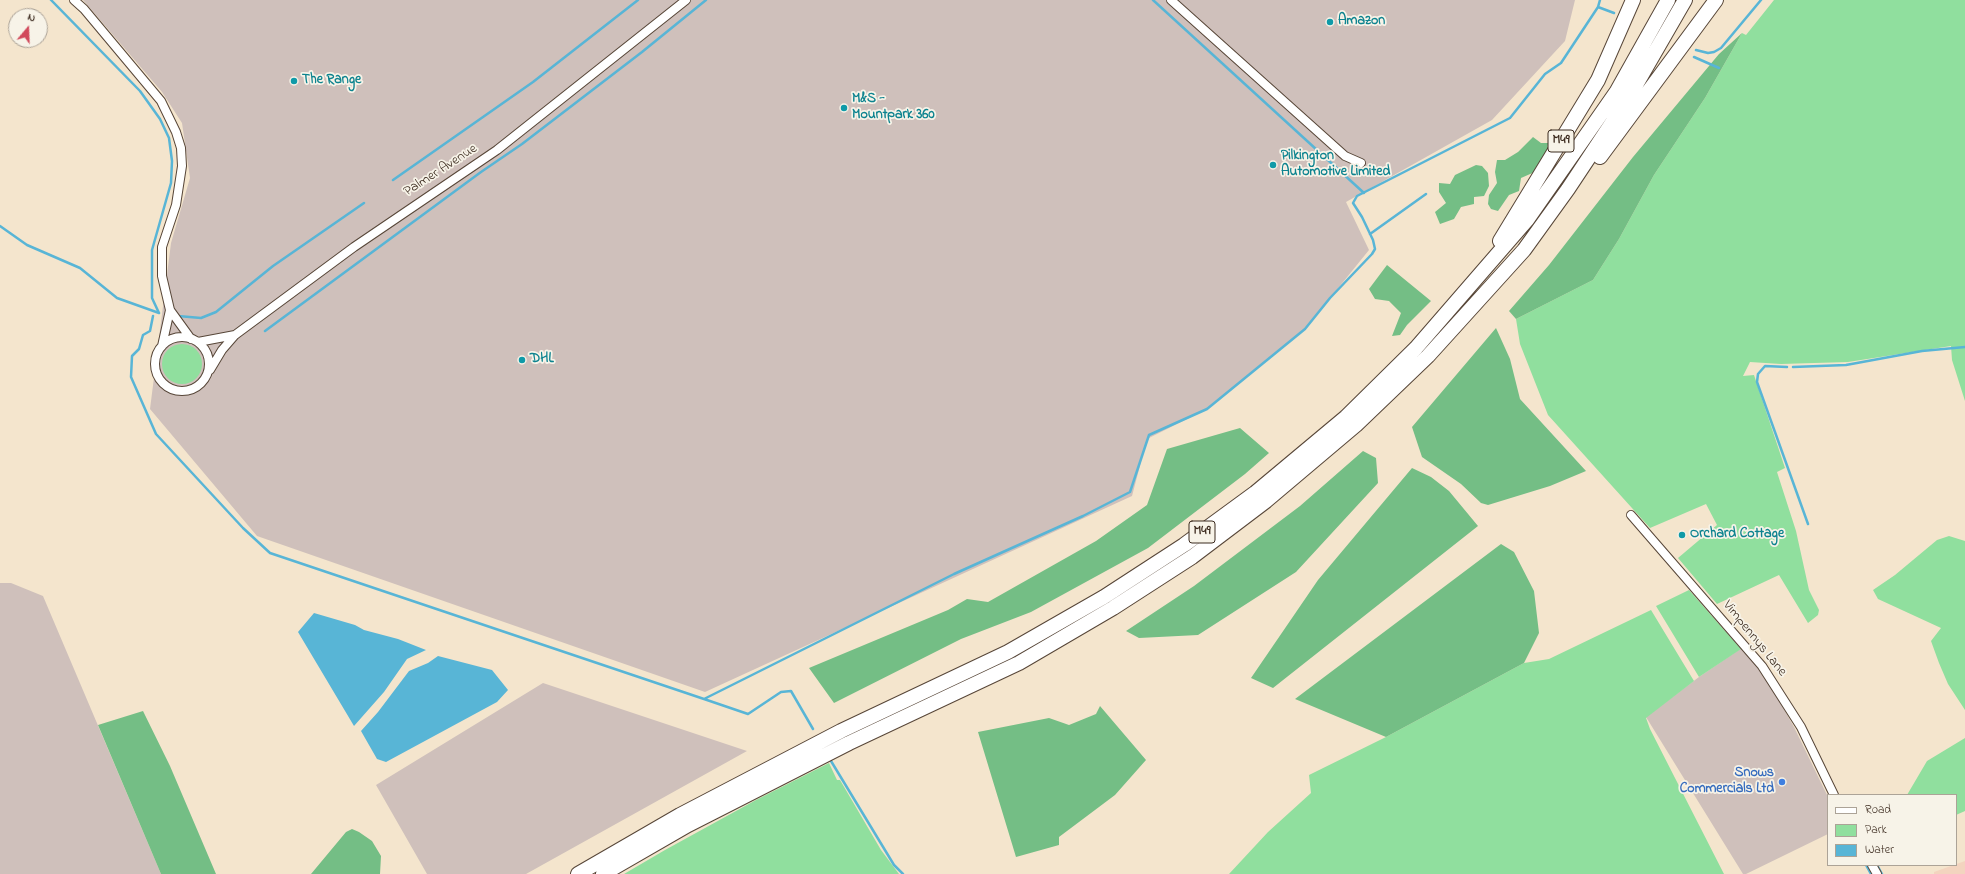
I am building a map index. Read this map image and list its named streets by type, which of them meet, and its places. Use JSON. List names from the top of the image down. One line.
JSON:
{"streets":{"highway":["M49"],"street":["Palmer Avenue","Vimpennys Lane"]},"places":["Amazon","The Range","M&S - Mountpark 360","Pilkington Automotive Limited","DHL","Orchard Cottage","Snows Commercials Ltd"],"legend":["Road","Park","Water"],"north":"top"}
